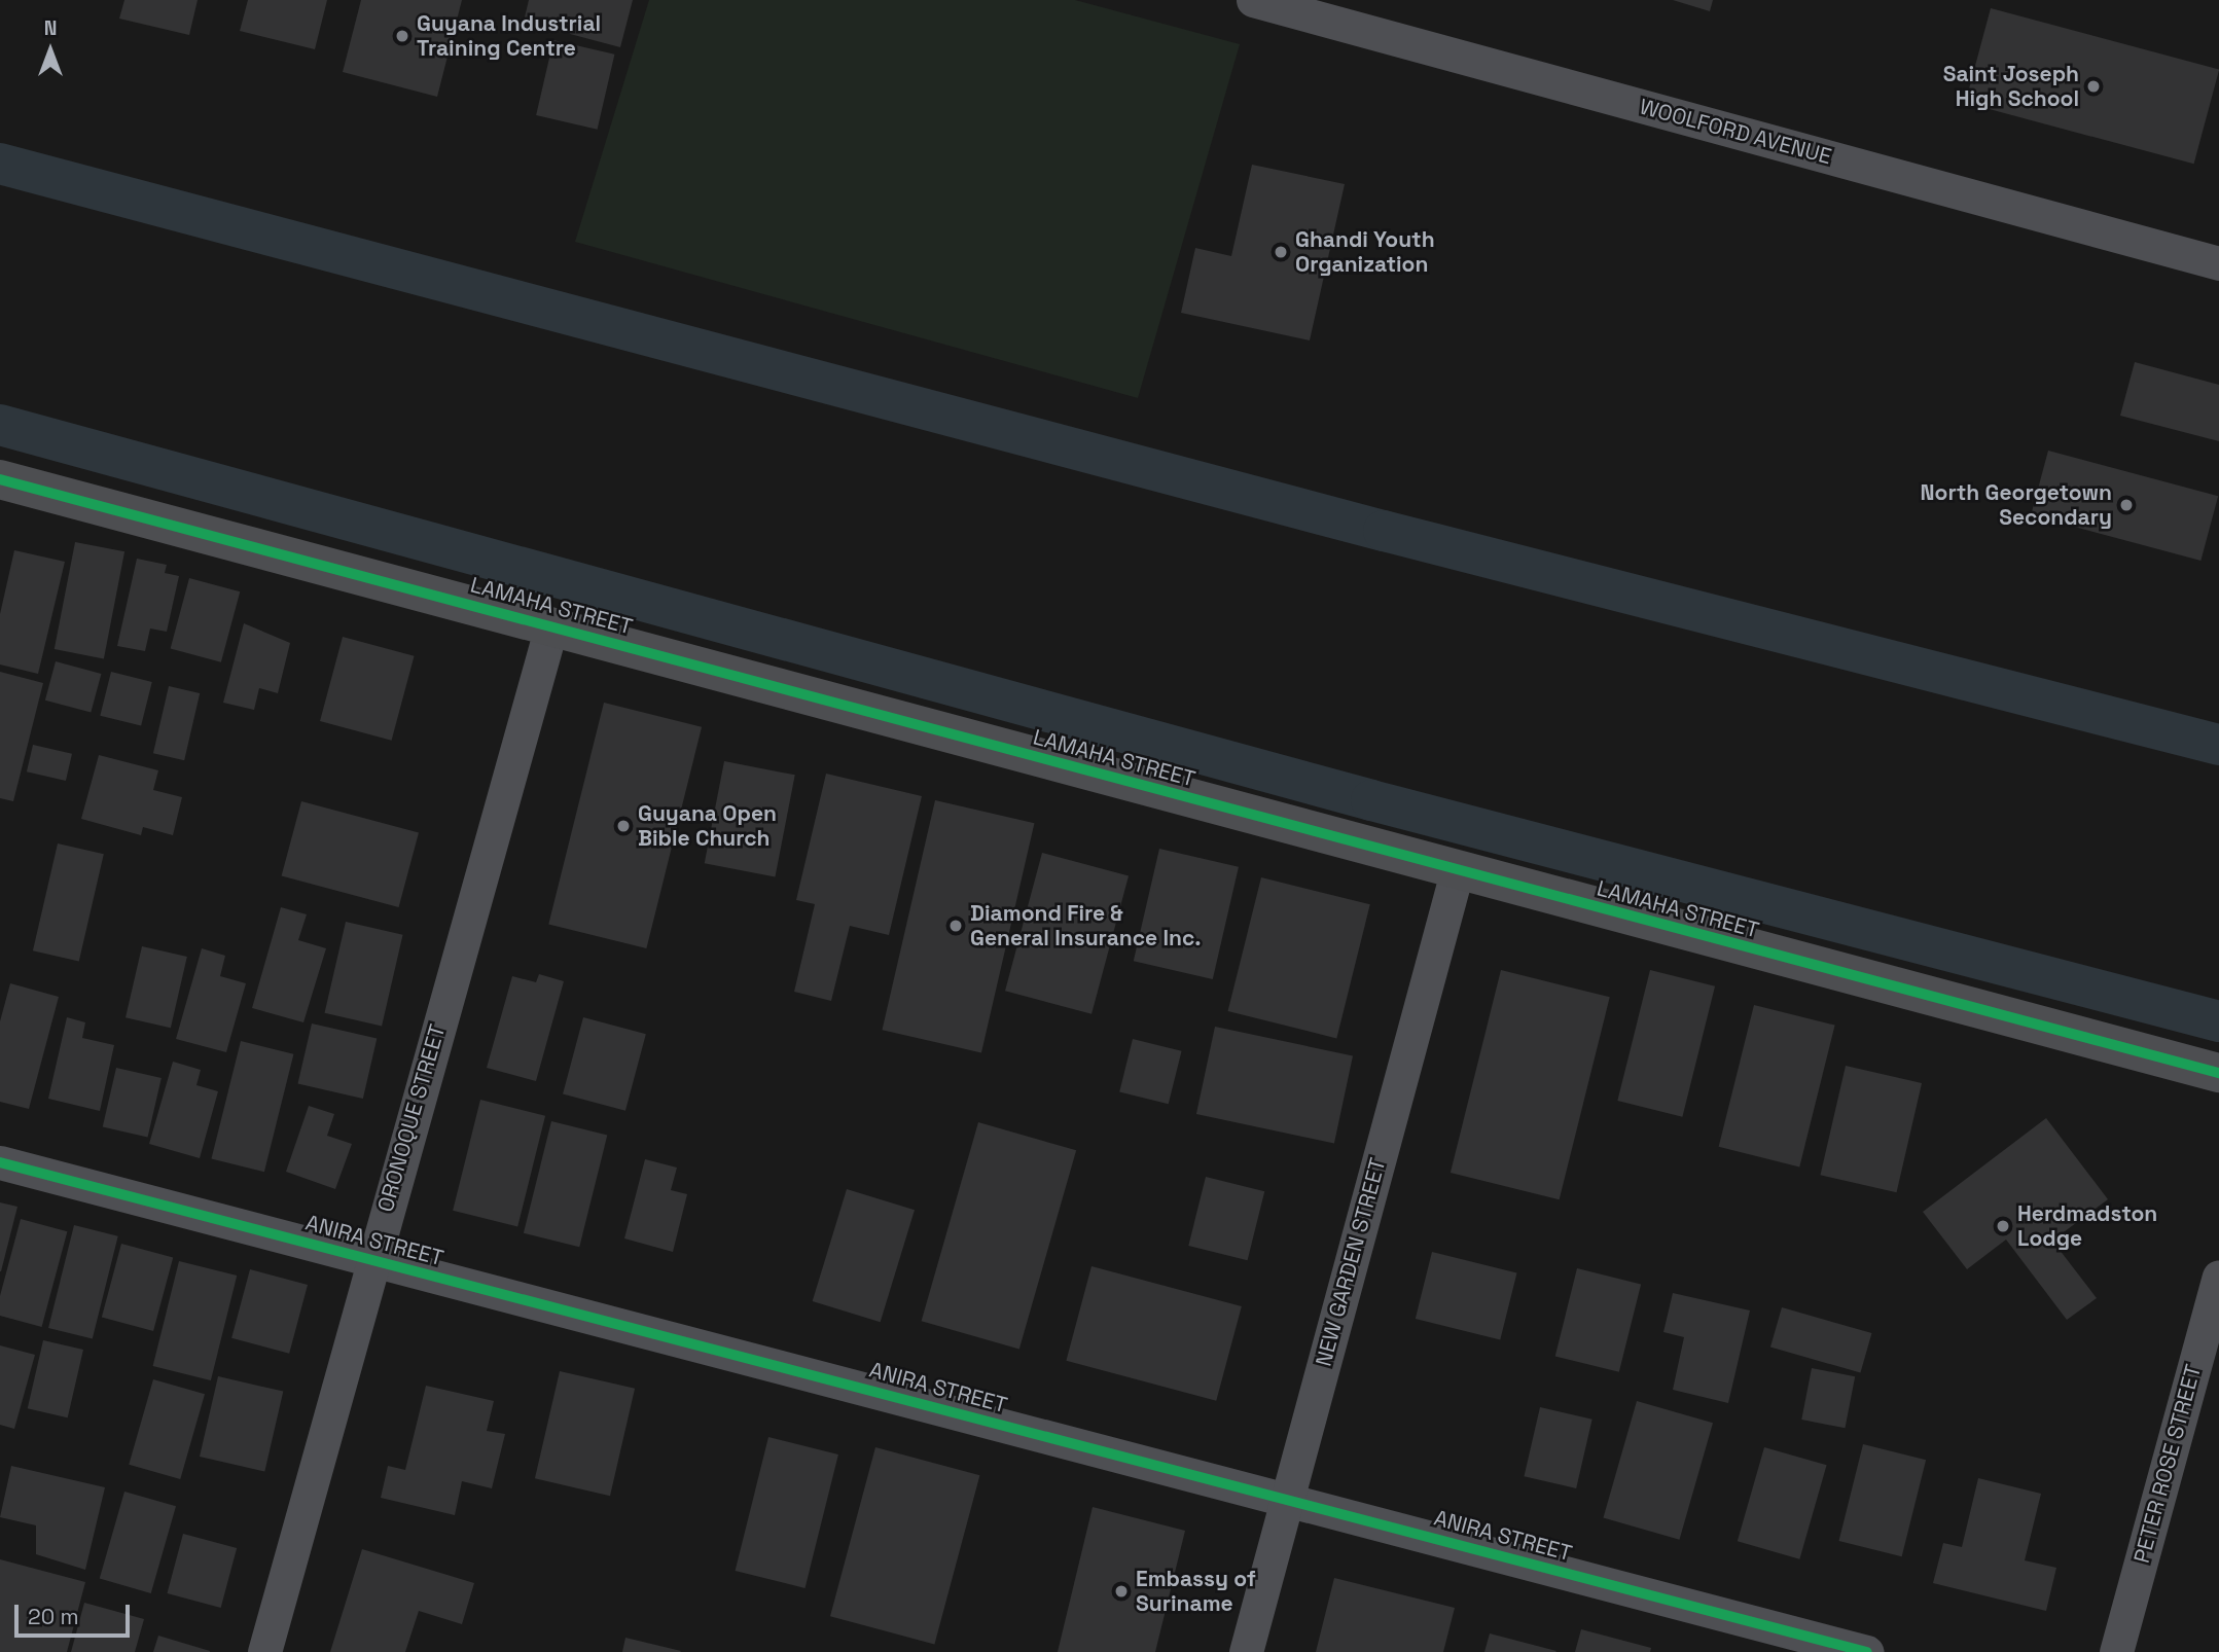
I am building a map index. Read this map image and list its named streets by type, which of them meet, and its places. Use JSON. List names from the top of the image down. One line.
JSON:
{"streets":{"street":["WOOLFORD AVENUE","LAMAHA STREET","ORONOQUE STREET","ANIRA STREET","NEW GARDEN STREET","PETER ROSE STREET"]},"crossings":[["LAMAHA STREET","ORONOQUE STREET"],["LAMAHA STREET","NEW GARDEN STREET"],["ORONOQUE STREET","ANIRA STREET"],["ANIRA STREET","NEW GARDEN STREET"]],"places":["Guyana Industrial Training Centre","Saint Joseph High School","Ghandi Youth Organization","North Georgetown Secondary","Guyana Open Bible Church","Diamond Fire & General Insurance Inc.","Herdmadston Lodge","Embassy of Suriname"],"scale_bar":"20 m","north":"top"}
